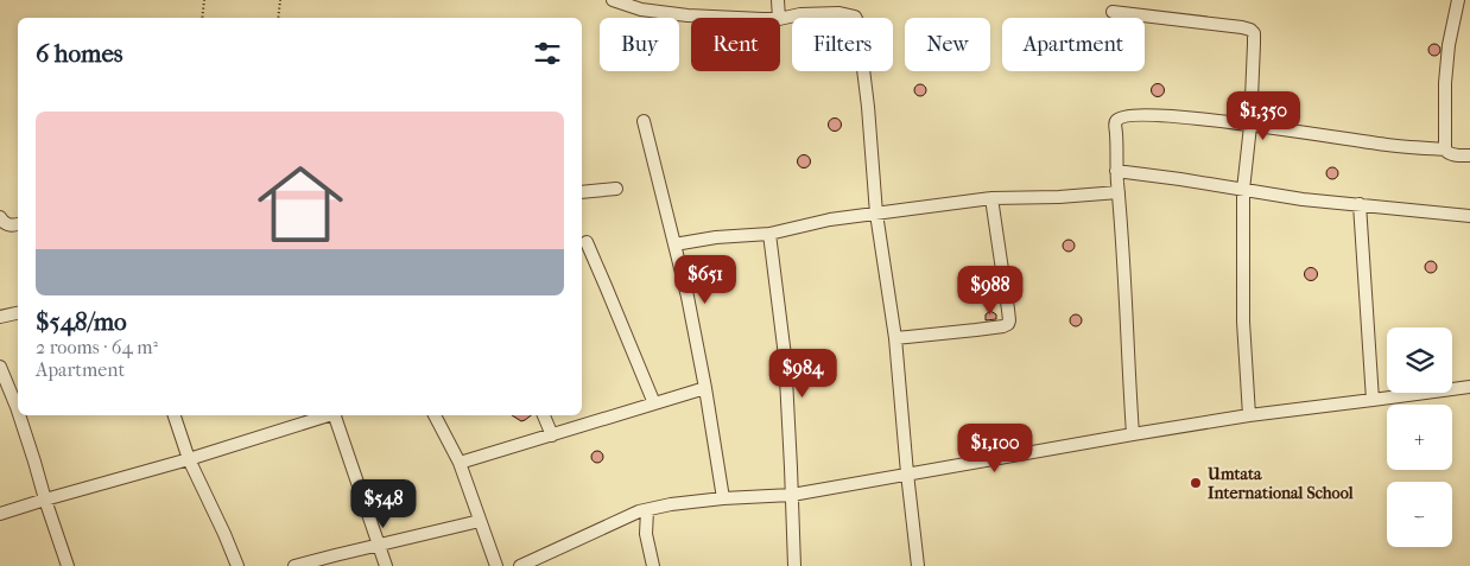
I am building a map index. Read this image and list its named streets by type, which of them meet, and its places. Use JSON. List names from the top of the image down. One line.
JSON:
{"places":["Umtata International School"],"page":{"chip":["Buy","Rent","Filters","New","Apartment"],"heading":"6 homes","list":[{"name":"$548/mo","note":"2 rooms · 64 m² · Apartment"}],"price":["$1,350","$651","$988","$984","$1,100","$548"],"map_buttons":["+","−"]}}
